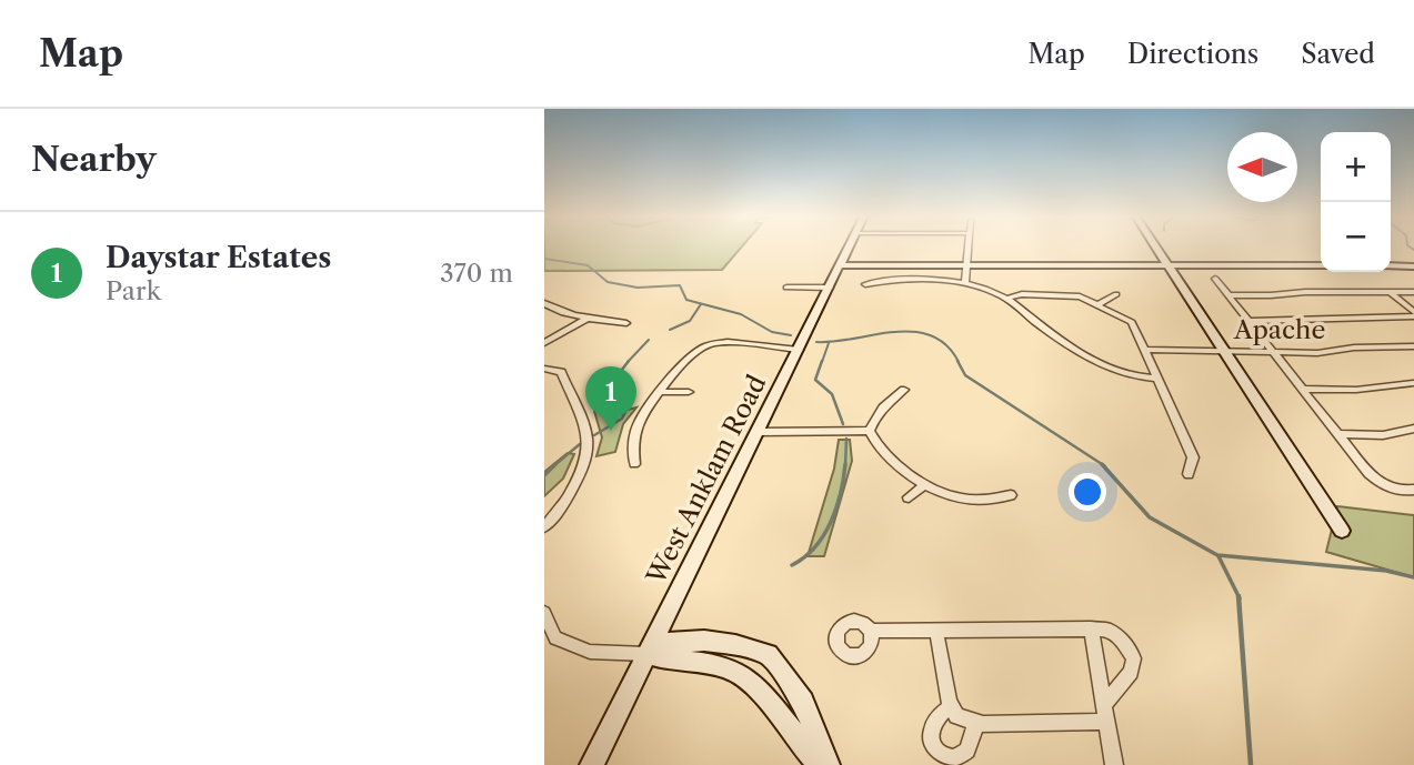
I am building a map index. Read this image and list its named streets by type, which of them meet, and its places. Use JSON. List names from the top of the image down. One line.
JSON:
{"streets":{"street":["Apache","West Anklam Road"]},"north":"left","page":{"header":"Map","nav":["Map","Directions","Saved"],"heading":"Nearby","map_buttons":["+","−"],"list":[{"mark":"1","name":"Daystar Estates","note":"Park","value":"370 m"}],"pins":"1"}}
